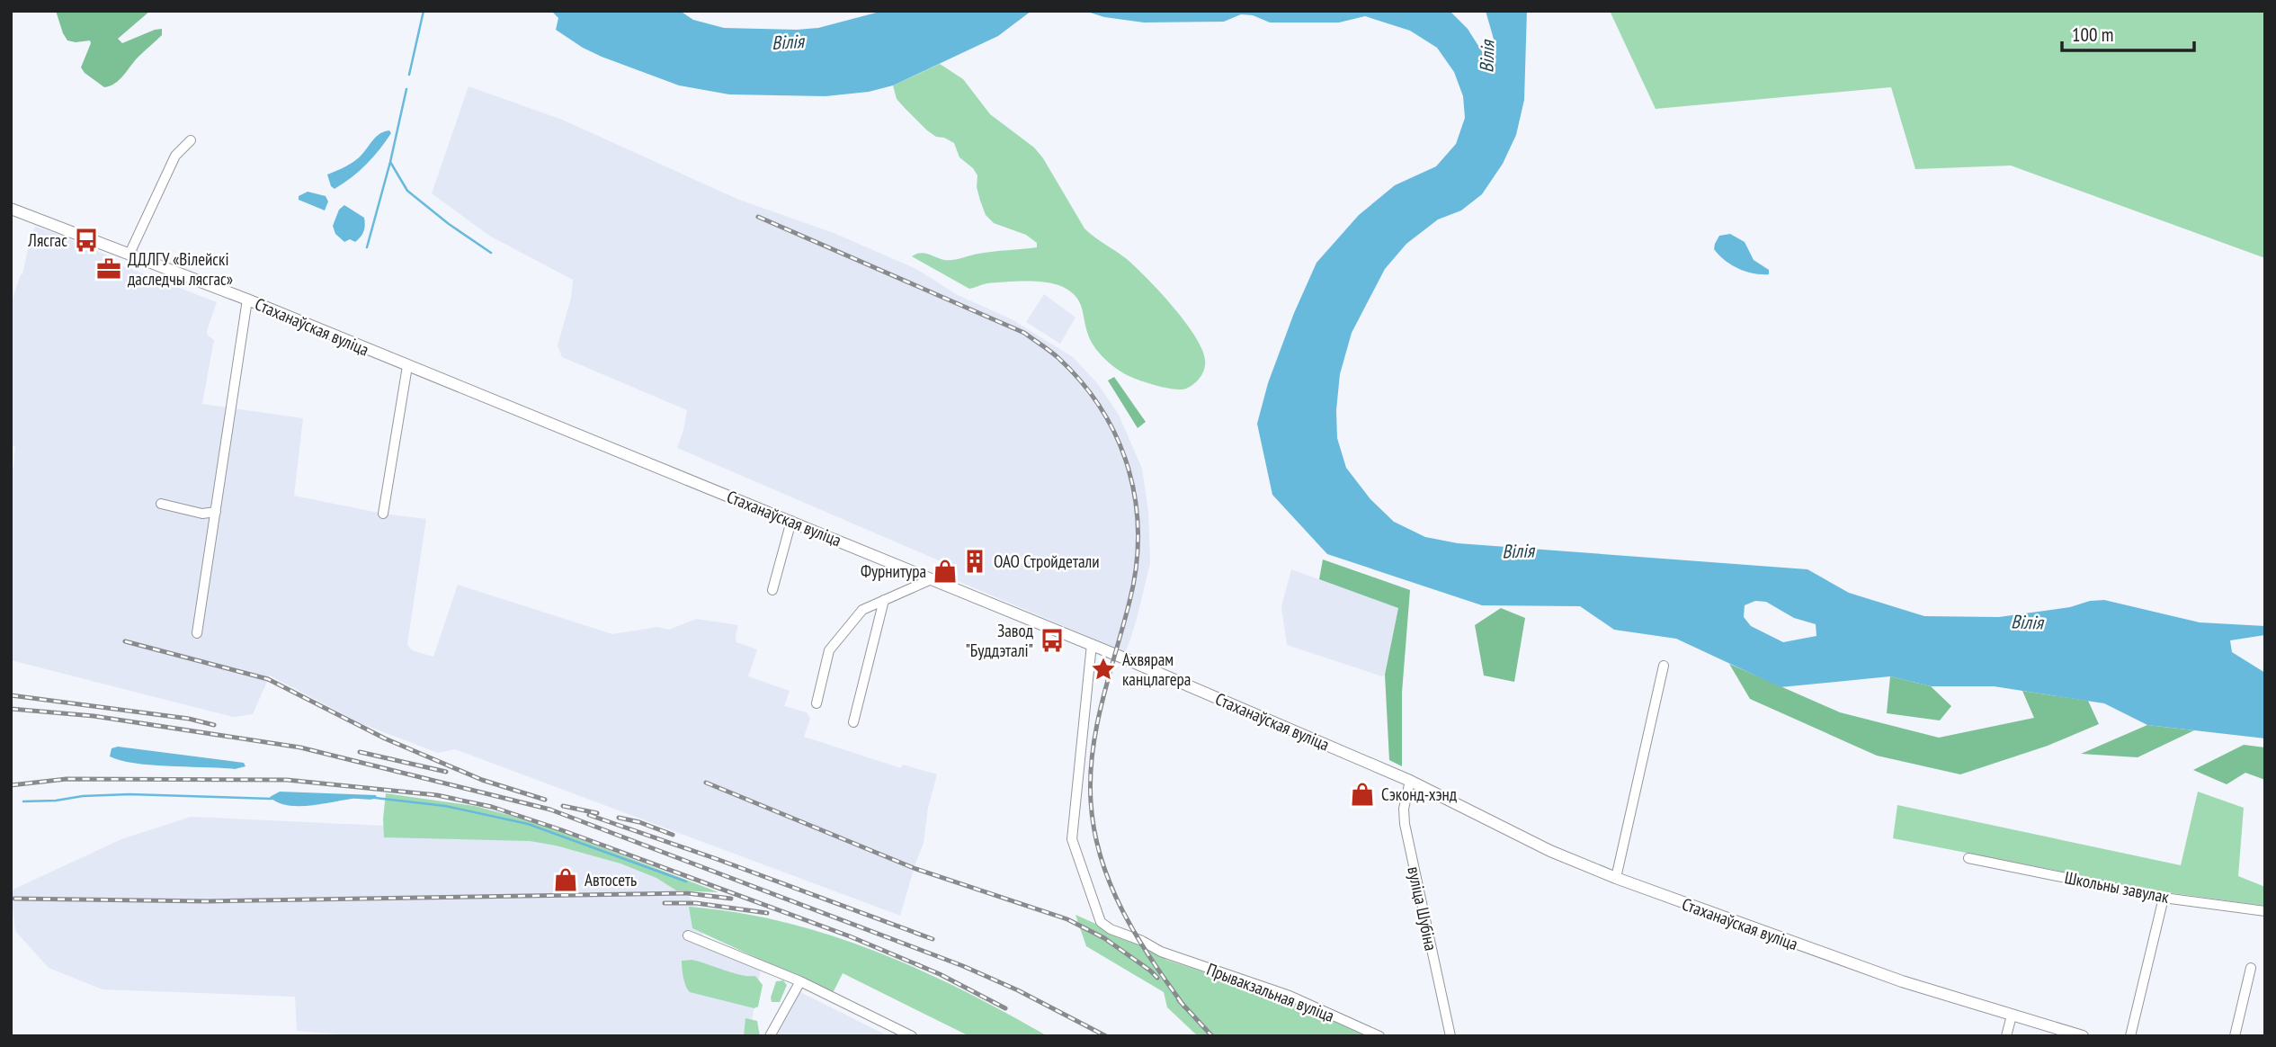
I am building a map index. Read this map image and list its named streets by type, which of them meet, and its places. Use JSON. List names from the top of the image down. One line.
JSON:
{"streets":{"street":["Стаханаўская вуліца","Школьны завулак","вуліца Шубіна","Прывакзальная вуліца"]},"crossings":[["Стаханаўская вуліца","вуліца Шубіна"],["Стаханаўская вуліца","Прывакзальная вуліца"]],"water":["Вілія"],"places":{"bus stop":["Лясгас","Завод \"Буддэталі\""],"office":["ДДЛГУ «Вілейскі даследчы лясгас»"],"building":["ОАО Стройдетали"],"shop":["Фурнитура","Сэконд-хэнд","Автосеть"],"place":["Ахвярам канцлагера"]},"scale_bar":"100 m"}
